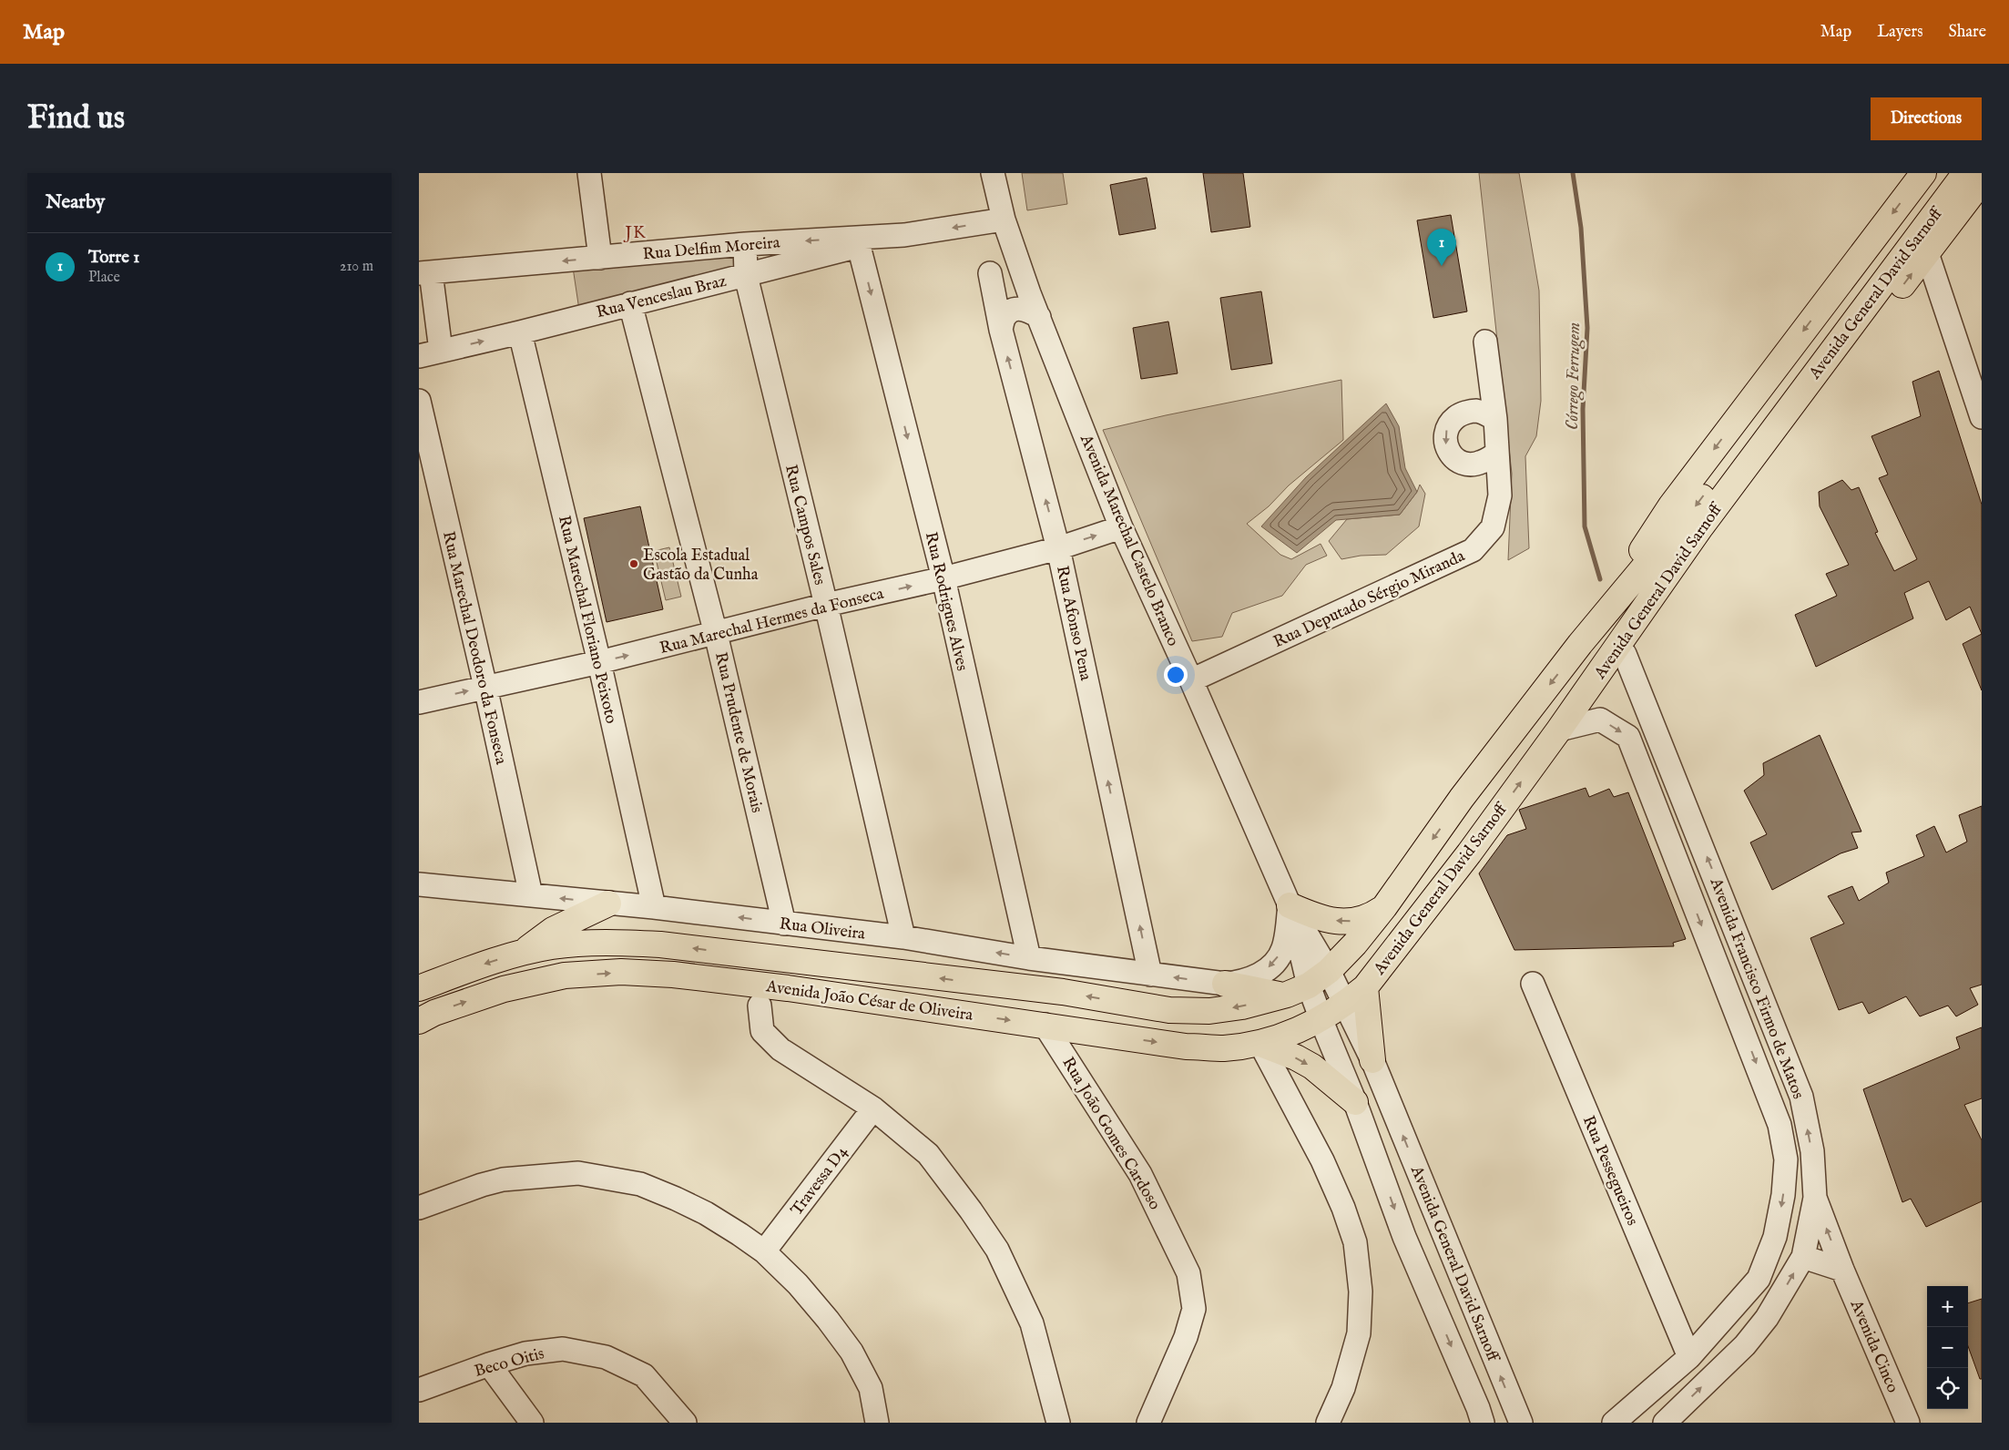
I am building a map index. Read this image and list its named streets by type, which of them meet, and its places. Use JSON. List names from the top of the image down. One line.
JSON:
{"streets":{"main road":["Avenida General David Sarnoff","Avenida João César de Oliveira"],"street":["Rua Delfim Moreira","Rua Venceslau Braz","Rua Campos Sales","Avenida Marechal Castelo Branco","Rua Deputado Sérgio Miranda","Rua Rodrigues Alves","Rua Marechal Floriano Peixoto","Rua Marechal Hermes da Fonseca","Rua Afonso Pena","Rua Marechal Deodoro da Fonseca","Rua Prudente de Morais","Rua Oliveira","Avenida Francisco Firmo de Matos","Rua João Gomes Cardoso","Rua Pessegueiros","Travessa D4","Avenida Cinco","Beco Oitis"]},"crossings":[["Rua Delfim Moreira","Rua Venceslau Braz"],["Rua Delfim Moreira","Rua Campos Sales"],["Rua Delfim Moreira","Avenida Marechal Castelo Branco"],["Avenida General David Sarnoff","Avenida Marechal Castelo Branco"],["Avenida General David Sarnoff","Avenida Francisco Firmo de Matos"],["Avenida General David Sarnoff","Avenida João César de Oliveira"],["Rua Venceslau Braz","Rua Campos Sales"],["Rua Venceslau Braz","Rua Rodrigues Alves"],["Rua Venceslau Braz","Rua Marechal Floriano Peixoto"],["Rua Venceslau Braz","Rua Prudente de Morais"],["Rua Campos Sales","Rua Marechal Hermes da Fonseca"],["Rua Campos Sales","Rua Oliveira"],["Avenida Marechal Castelo Branco","Rua Deputado Sérgio Miranda"],["Avenida Marechal Castelo Branco","Rua Marechal Hermes da Fonseca"],["Avenida Marechal Castelo Branco","Rua Oliveira"],["Avenida Marechal Castelo Branco","Avenida João César de Oliveira"],["Rua Rodrigues Alves","Rua Marechal Hermes da Fonseca"],["Rua Rodrigues Alves","Rua Oliveira"],["Rua Marechal Floriano Peixoto","Rua Marechal Hermes da Fonseca"],["Rua Marechal Floriano Peixoto","Rua Oliveira"],["Rua Marechal Hermes da Fonseca","Rua Afonso Pena"],["Rua Marechal Hermes da Fonseca","Rua Marechal Deodoro da Fonseca"],["Rua Marechal Hermes da Fonseca","Rua Prudente de Morais"],["Rua Afonso Pena","Rua Oliveira"],["Rua Marechal Deodoro da Fonseca","Rua Oliveira"],["Rua Prudente de Morais","Rua Oliveira"],["Avenida Francisco Firmo de Matos","Rua Pessegueiros"],["Avenida Francisco Firmo de Matos","Avenida Cinco"],["Avenida João César de Oliveira","Rua João Gomes Cardoso"]],"one_way":["Rua Delfim Moreira","Rua Rodrigues Alves","Rua Marechal Hermes da Fonseca","Rua Afonso Pena","Rua Oliveira"],"districts":["JK"],"water":["Córrego Ferrugem"],"places":["Escola Estadual Gastão da Cunha"],"page":{"header":"Map","nav":["Map","Layers","Share"],"buttons":"Directions","title":"Find us","heading":"Nearby","pins":"1","list":[{"mark":"1","name":"Torre 1","note":"Place","value":"210 m"}],"map_buttons":["+","−"]}}
